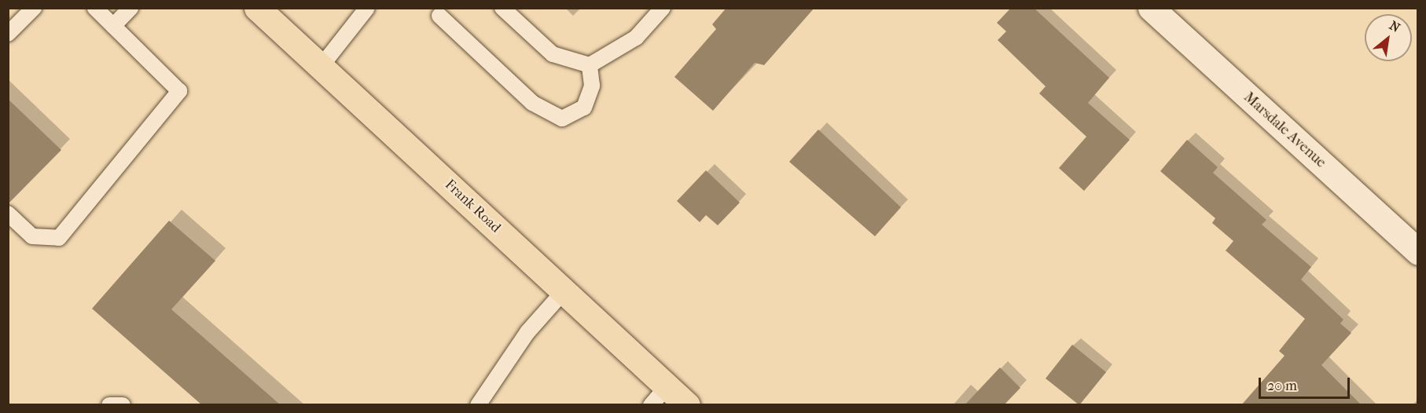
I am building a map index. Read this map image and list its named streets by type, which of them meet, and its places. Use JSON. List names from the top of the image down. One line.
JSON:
{"streets":{"main road":["Frank Road"],"street":["Marsdale Avenue"]},"scale_bar":"20 m","north":"top right"}
